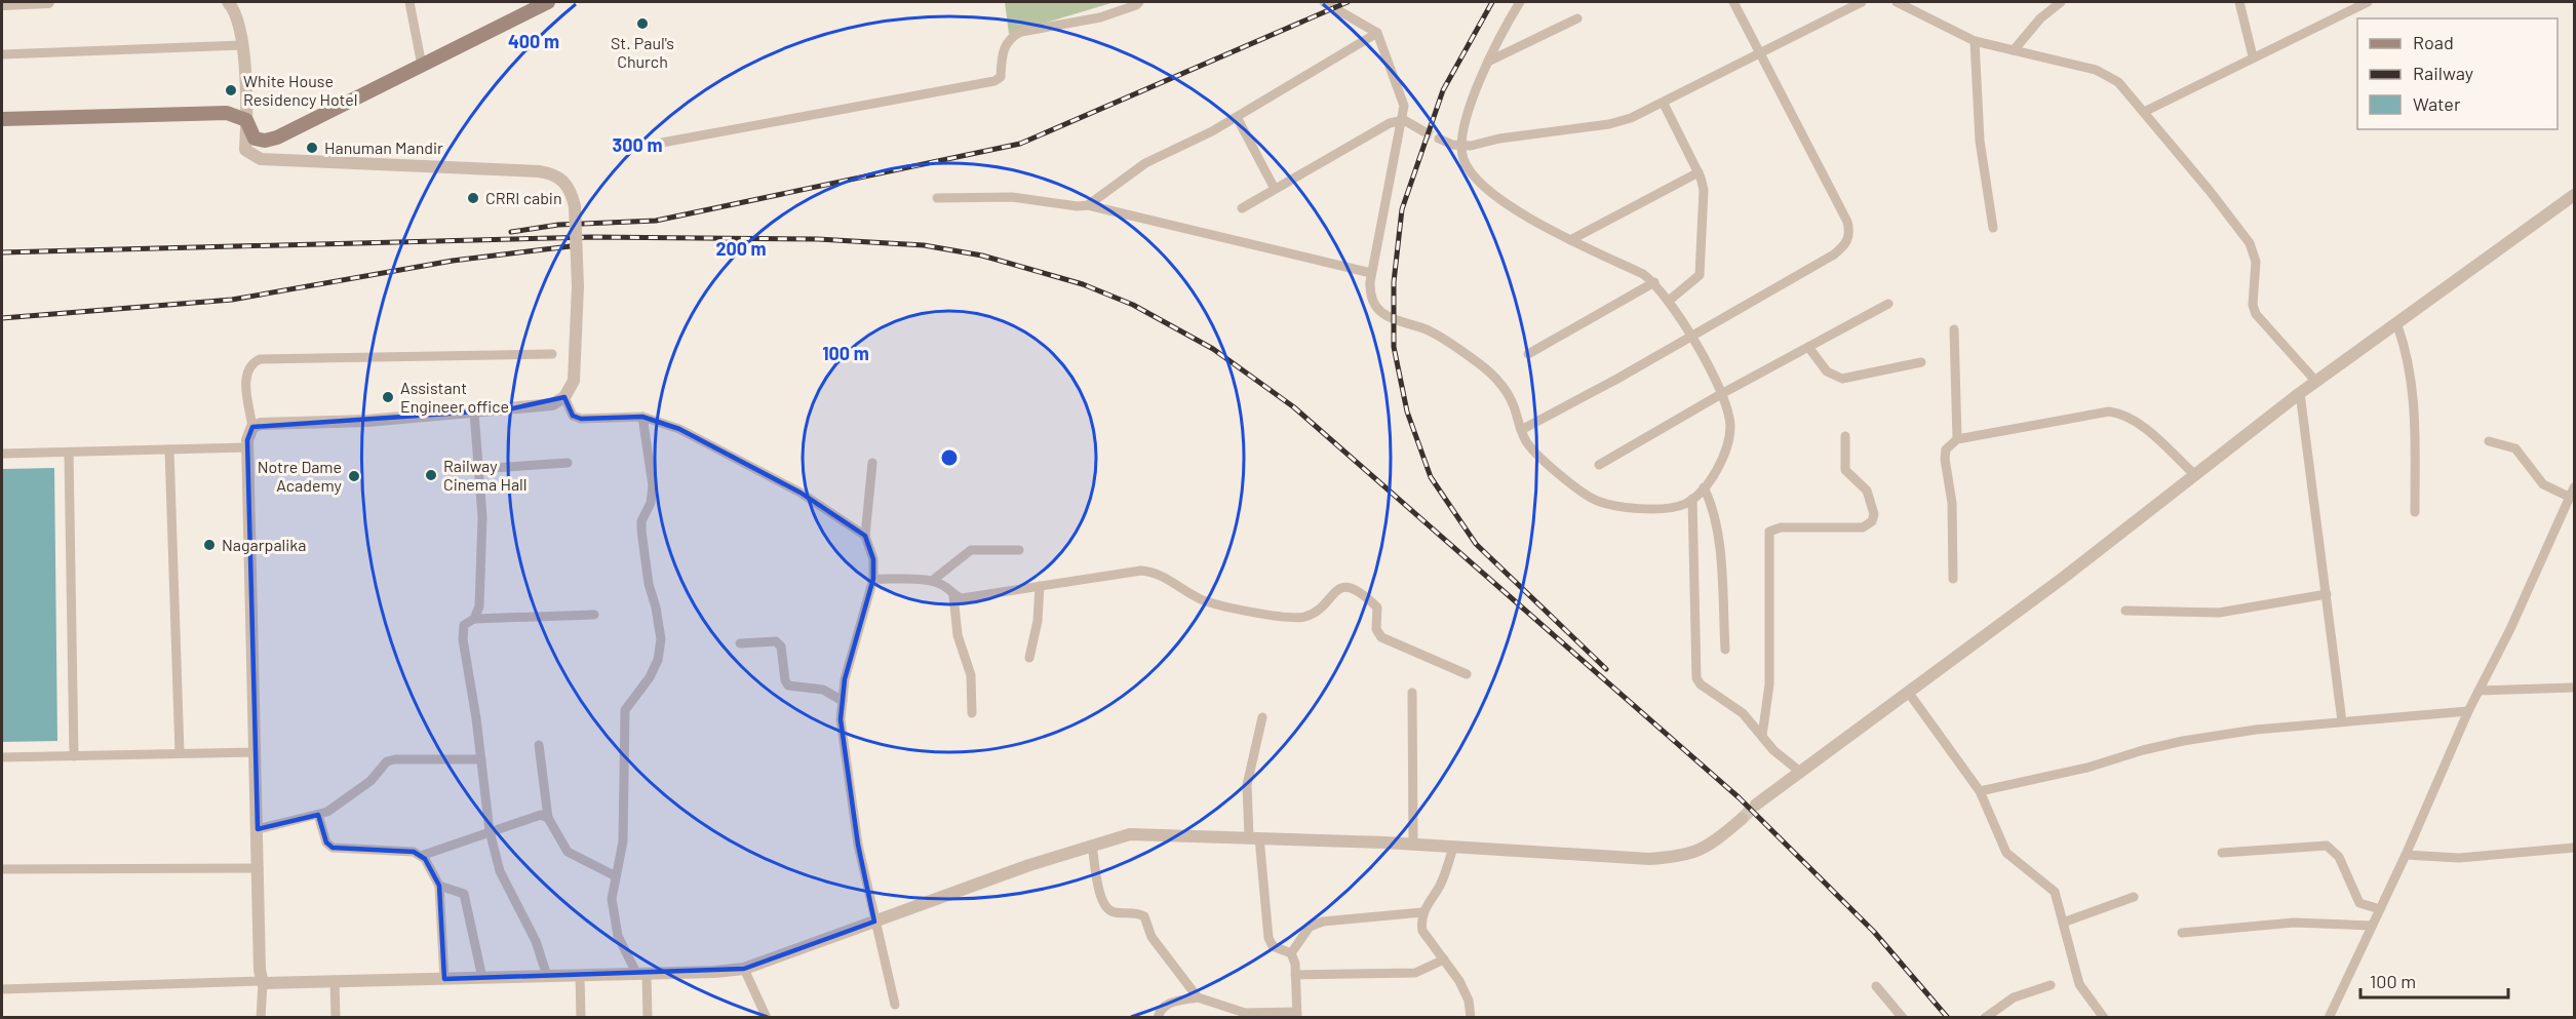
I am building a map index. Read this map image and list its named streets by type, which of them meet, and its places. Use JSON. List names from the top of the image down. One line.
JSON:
{"places":["St. Paul's Church","White House Residency Hotel","Hanuman Mandir","CRRI cabin","Assistant Engineer office","Railway Cinema Hall","Notre Dame Academy","Nagarpalika"],"legend":["Road","Railway","Water"],"scale_bar":"100 m","rings":["400 m","300 m","200 m","100 m"]}
